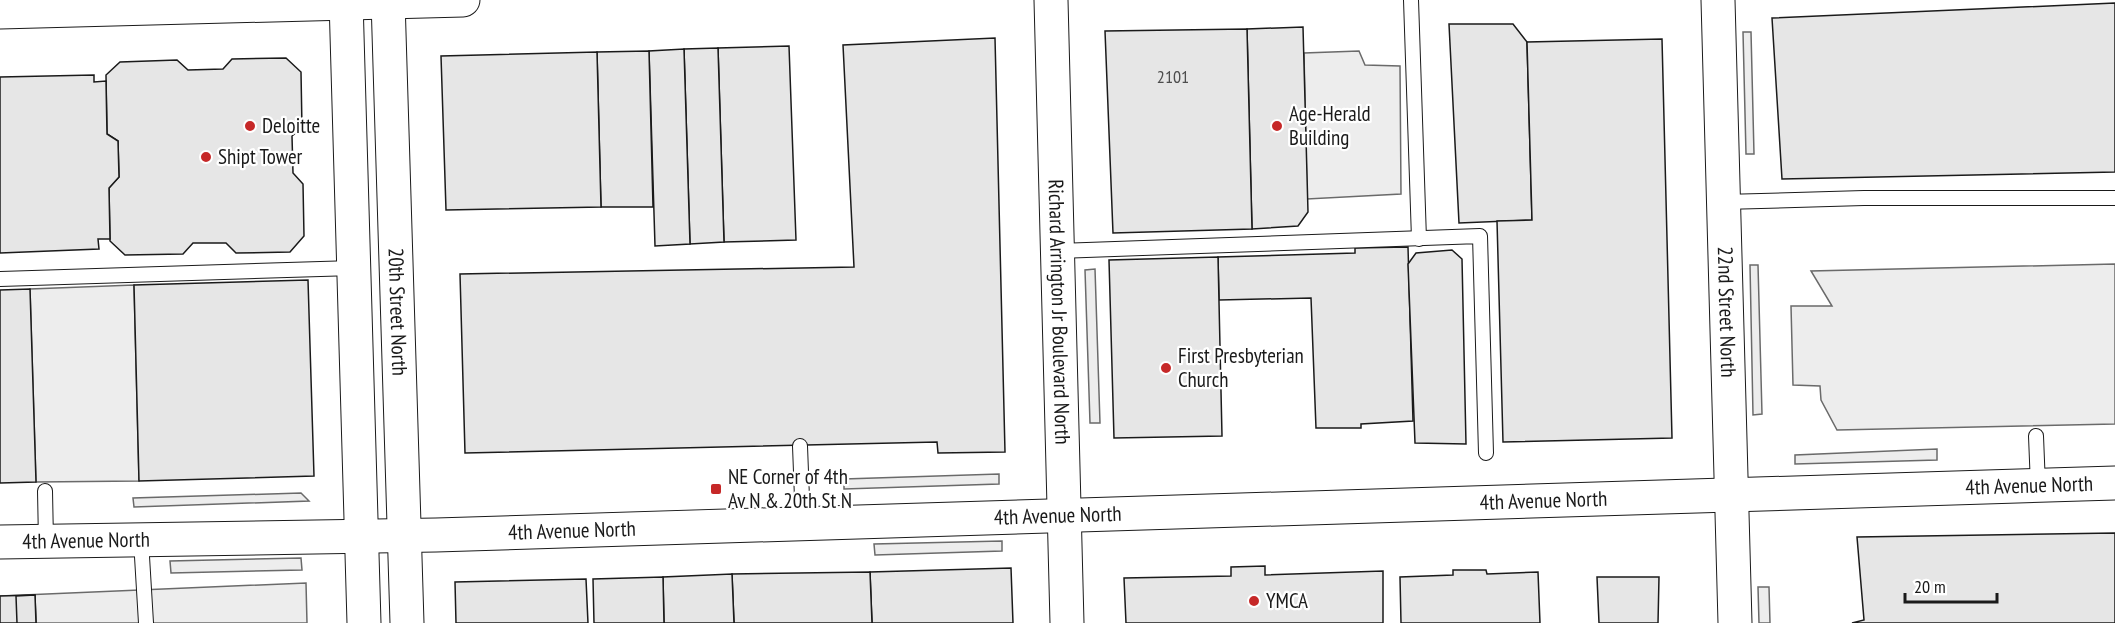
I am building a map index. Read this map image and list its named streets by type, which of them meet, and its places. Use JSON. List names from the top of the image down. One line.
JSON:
{"streets":{"main road":["20th Street North","Richard Arrington Jr Boulevard North","22nd Street North","4th Avenue North"]},"crossings":[["20th Street North","4th Avenue North"],["Richard Arrington Jr Boulevard North","4th Avenue North"],["22nd Street North","4th Avenue North"]],"places":{"other":["Deloitte","Age-Herald Building","Shipt Tower","First Presbyterian Church","YMCA"],"transit":["NE Corner of 4th Av N & 20th St N"]},"house_numbers":["2101"],"scale_bar":"20 m"}
